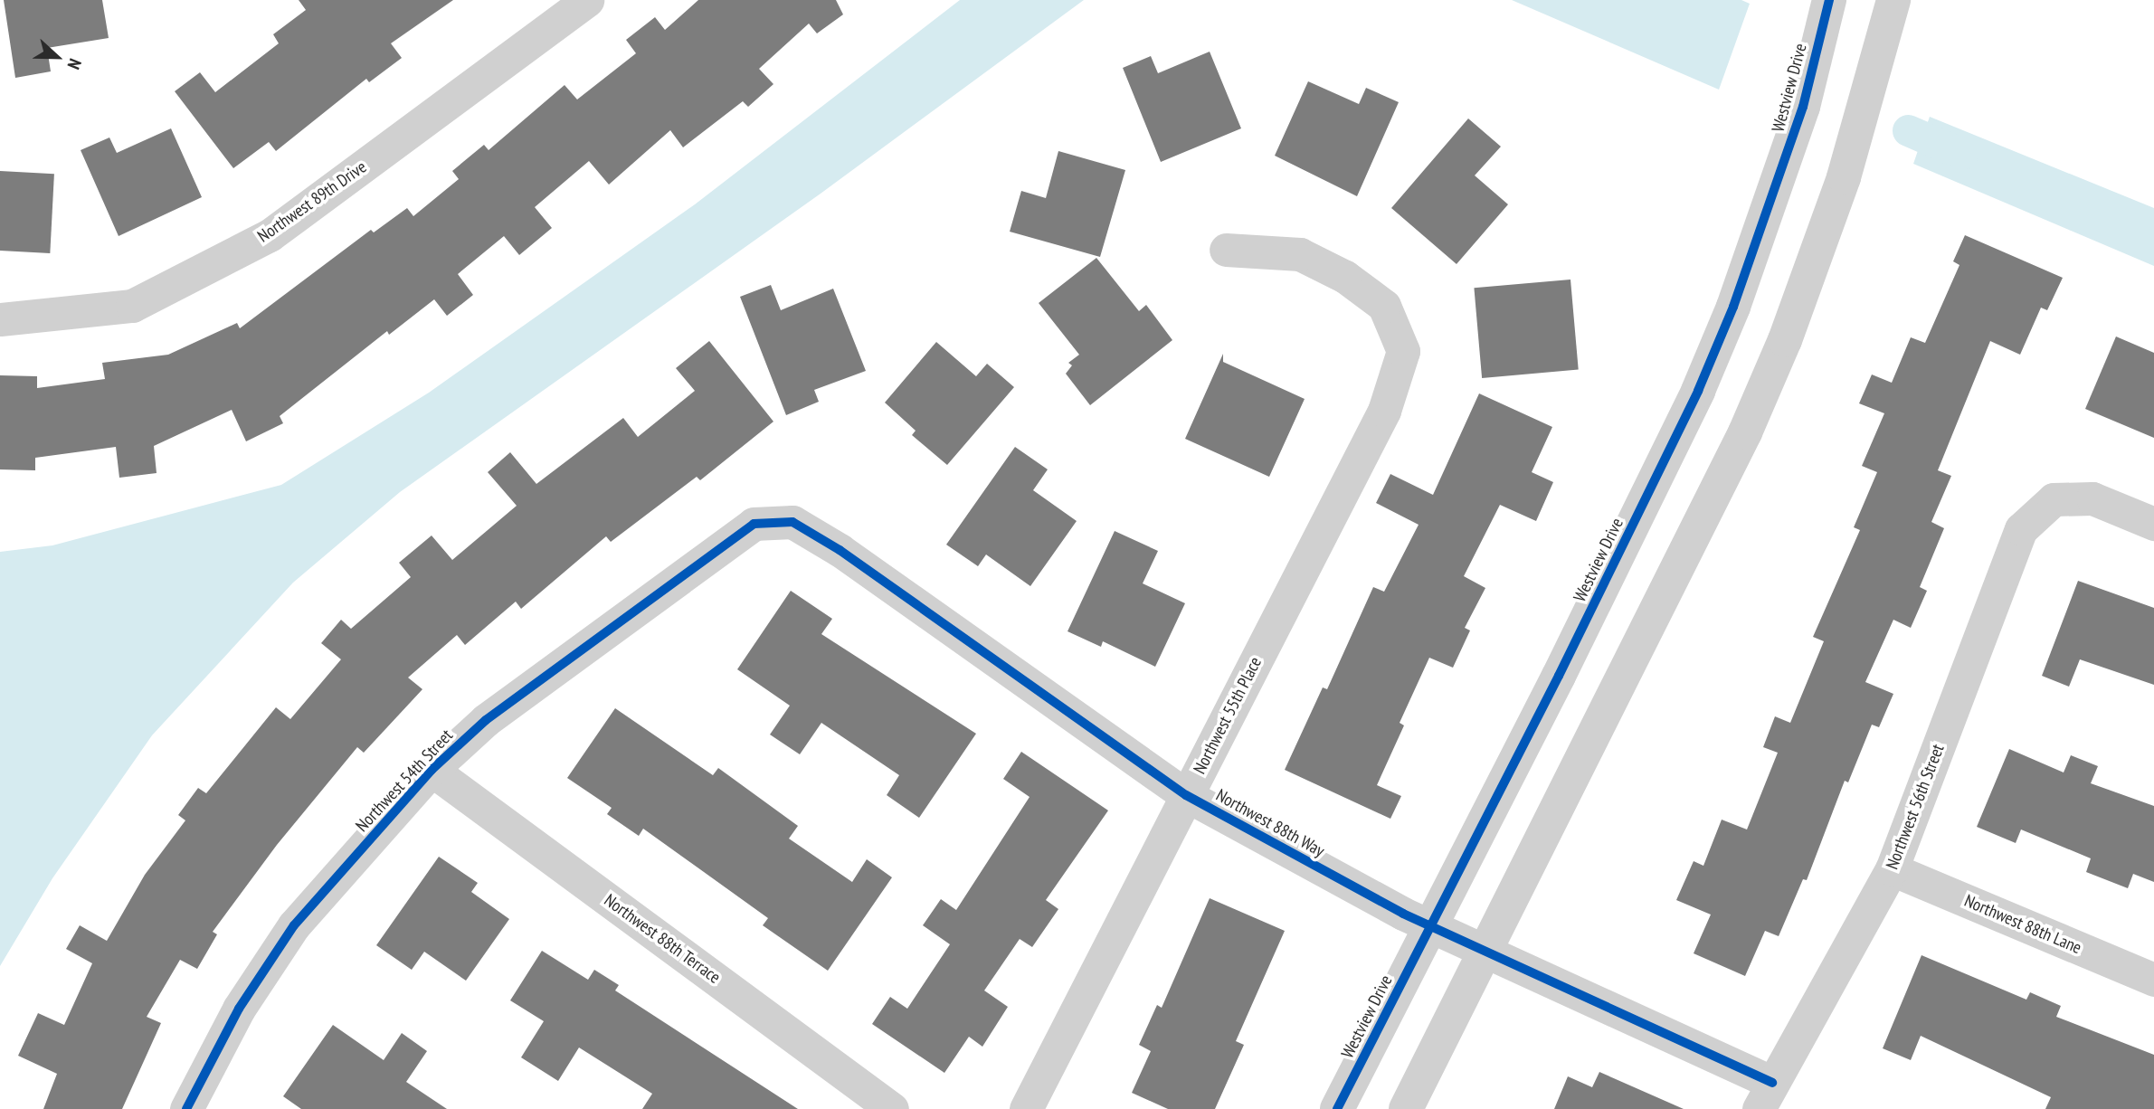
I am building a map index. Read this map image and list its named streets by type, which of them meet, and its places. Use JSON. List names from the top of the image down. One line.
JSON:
{"streets":{"street":["Westview Drive","Northwest 89th Drive","Northwest 55th Place","Northwest 54th Street","Northwest 56th Street","Northwest 88th Way","Northwest 88th Lane","Northwest 88th Terrace"]},"crossings":[["Westview Drive","Northwest 88th Way"],["Northwest 55th Place","Northwest 88th Way"],["Northwest 54th Street","Northwest 88th Way"],["Northwest 54th Street","Northwest 88th Terrace"],["Northwest 56th Street","Northwest 88th Way"],["Northwest 56th Street","Northwest 88th Lane"]],"north":"right"}
